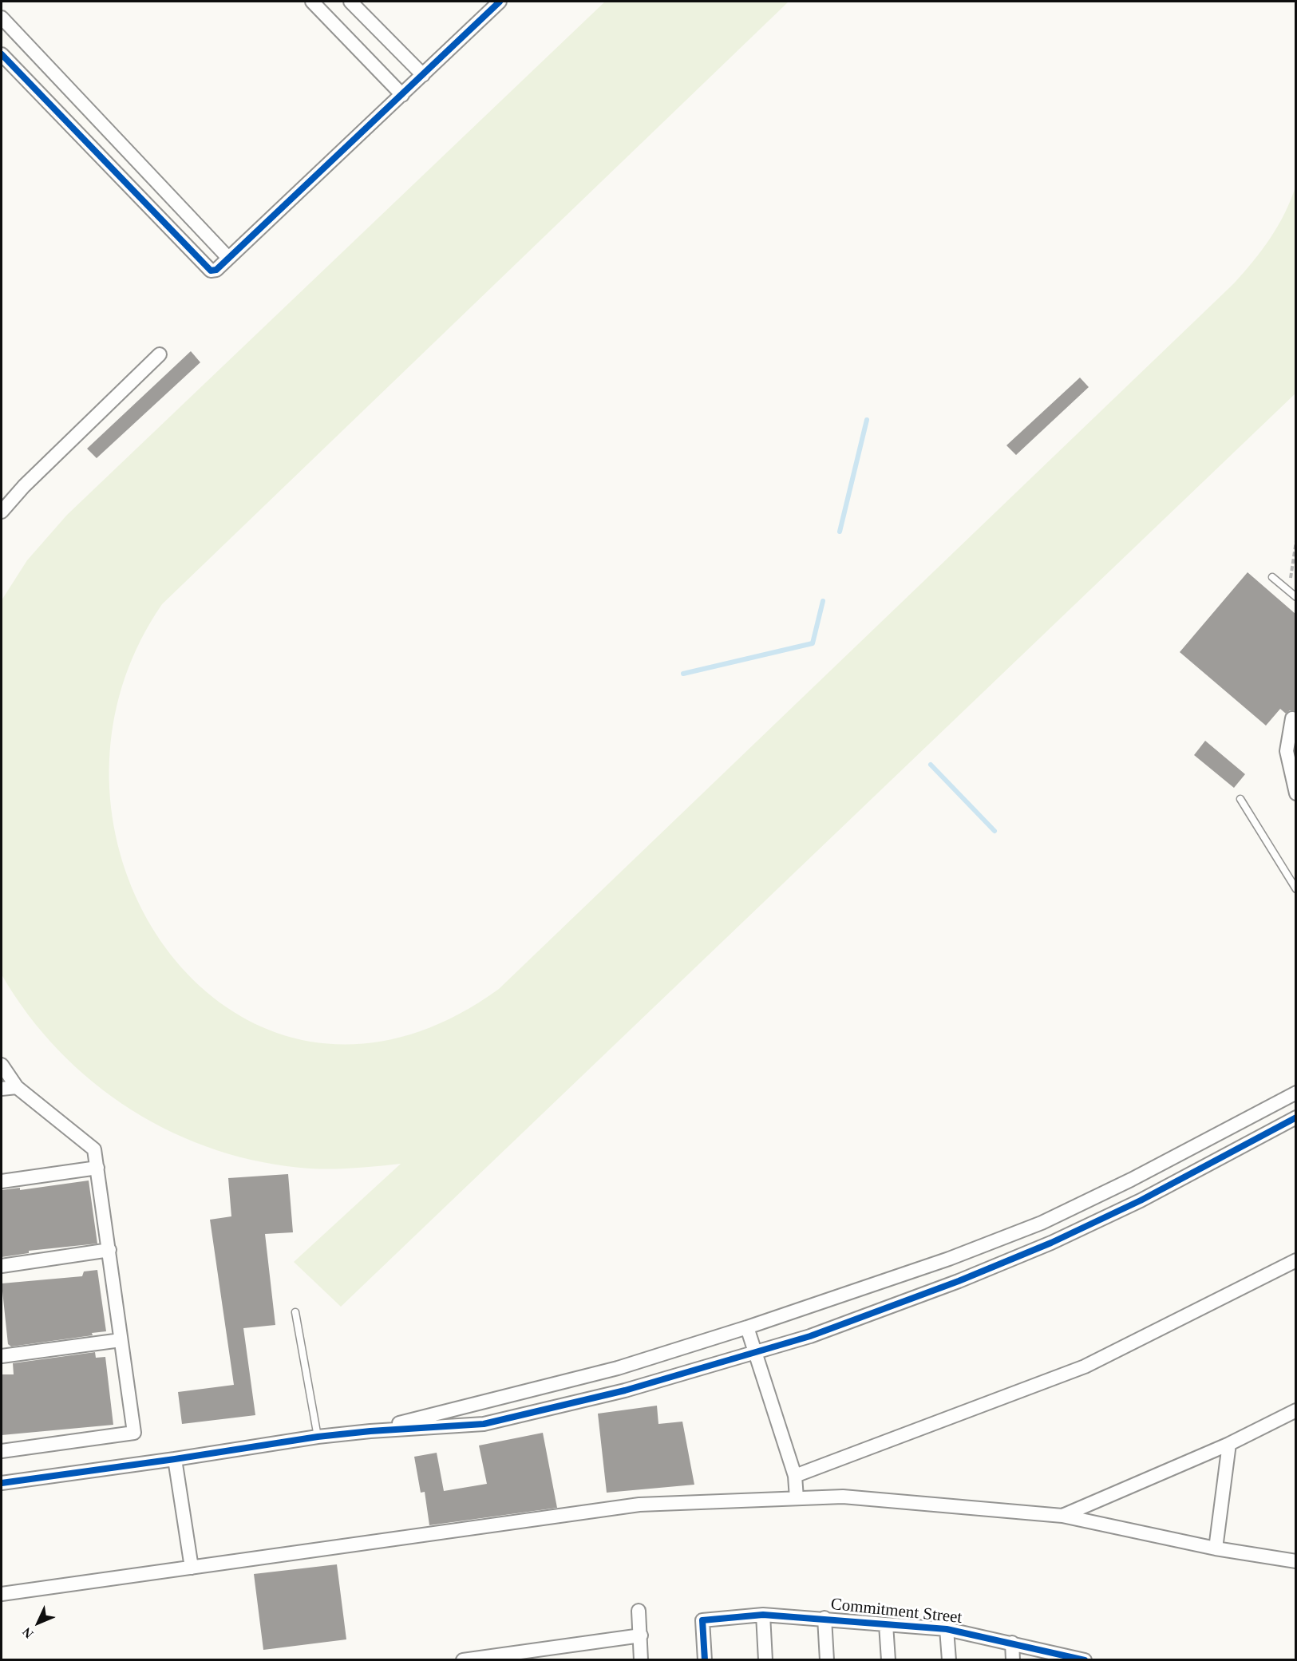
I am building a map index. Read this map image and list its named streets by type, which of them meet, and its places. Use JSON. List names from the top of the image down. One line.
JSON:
{"streets":{"street":["Commitment Street"]},"north":"bottom left"}
